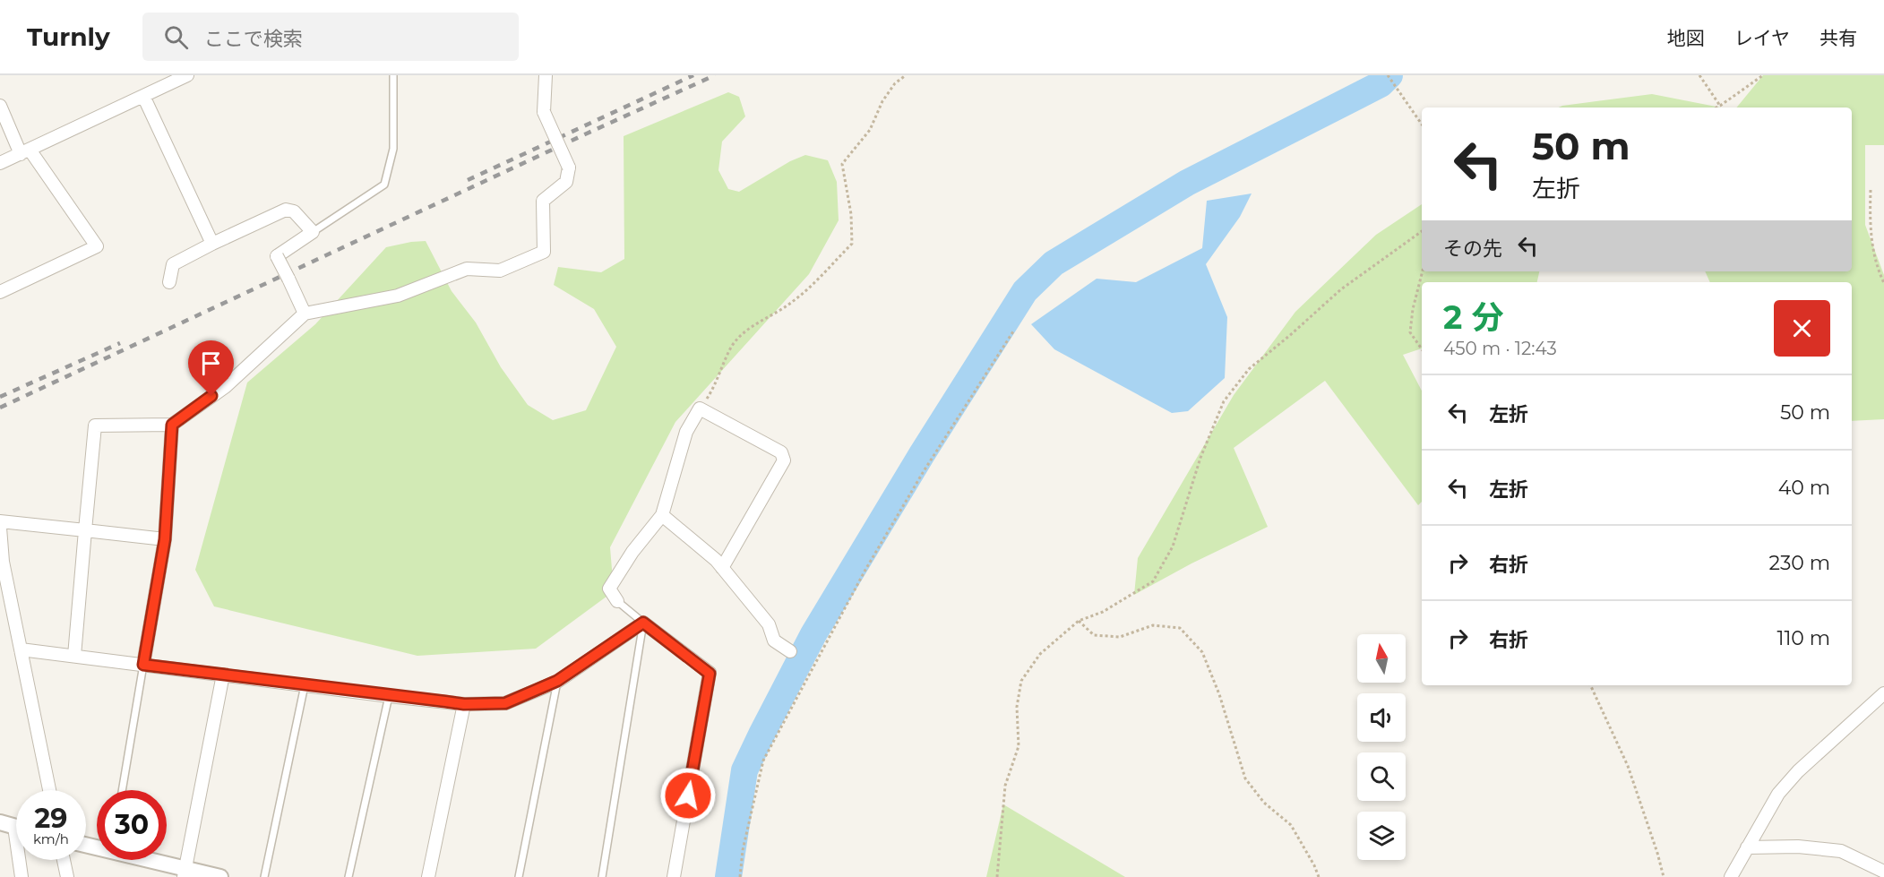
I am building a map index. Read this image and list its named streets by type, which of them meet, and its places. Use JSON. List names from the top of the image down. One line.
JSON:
{"north":"top","page":{"header":"Turnly","search":"ここで検索","nav":["地図","レイヤ","共有"],"turn":["50 m","左折"],"then":"その先","heading":["2 分","450 m · 12:43"],"list":[{"name":"左折","value":"50 m"},{"name":"左折","value":"40 m"},{"name":"右折","value":"230 m"},{"name":"右折","value":"110 m"}],"speed":"29 km/h","limit":"30"}}
